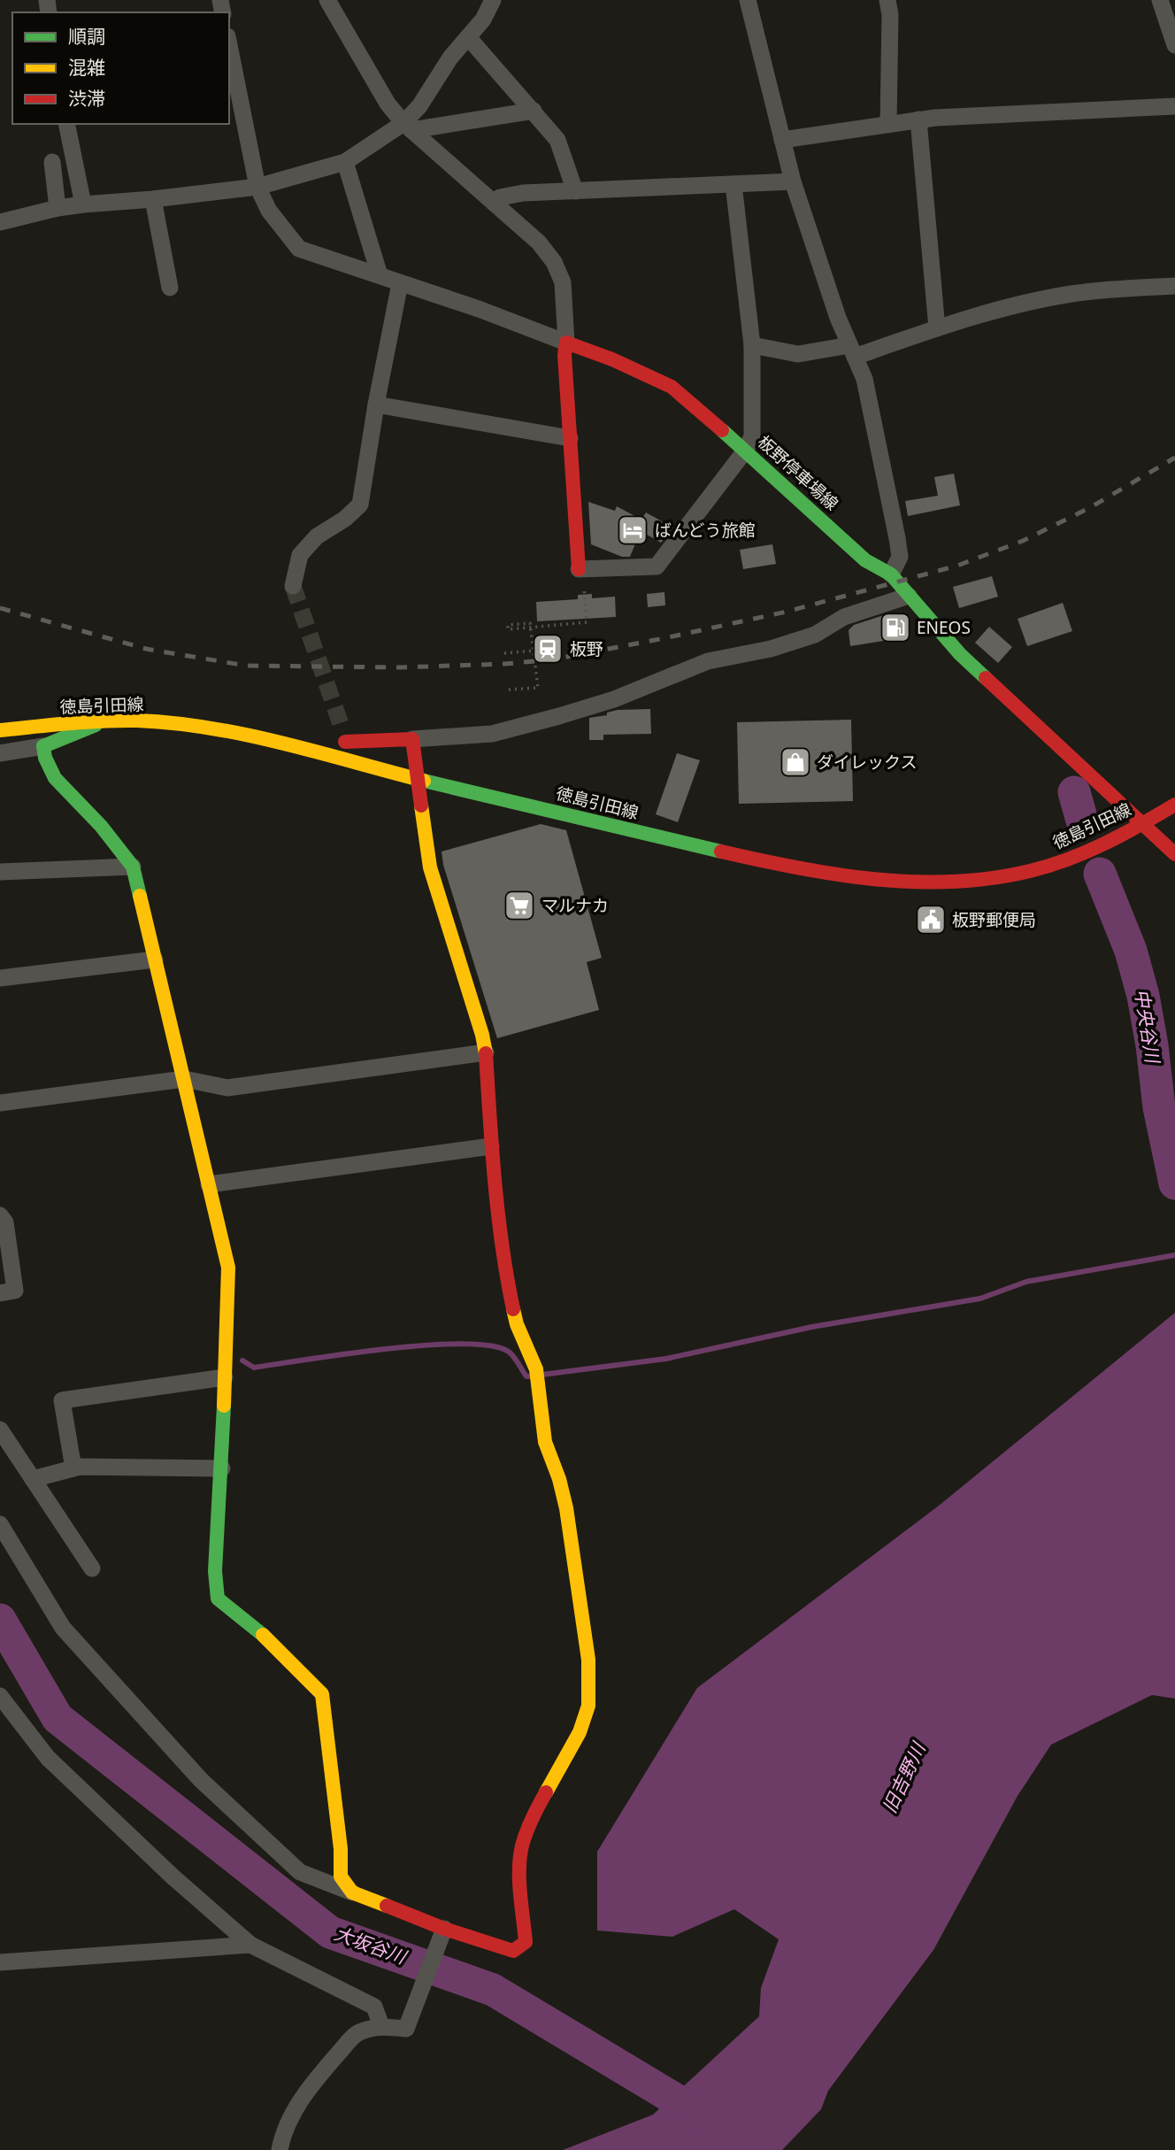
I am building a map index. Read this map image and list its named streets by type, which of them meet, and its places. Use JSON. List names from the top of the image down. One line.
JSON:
{"streets":{"street":["板野停車場線","徳島引田線"]},"crossings":[["板野停車場線","徳島引田線"]],"water":["中央谷川","旧吉野川","大坂谷川"],"places":{"hotel":["ばんどう旅館"],"fuel station":["ENEOS"],"station":["板野"],"shop":["ダイレックス"],"supermarket":["マルナカ"],"public building":["板野郵便局"]},"legend":["順調","混雑","渋滞"]}
